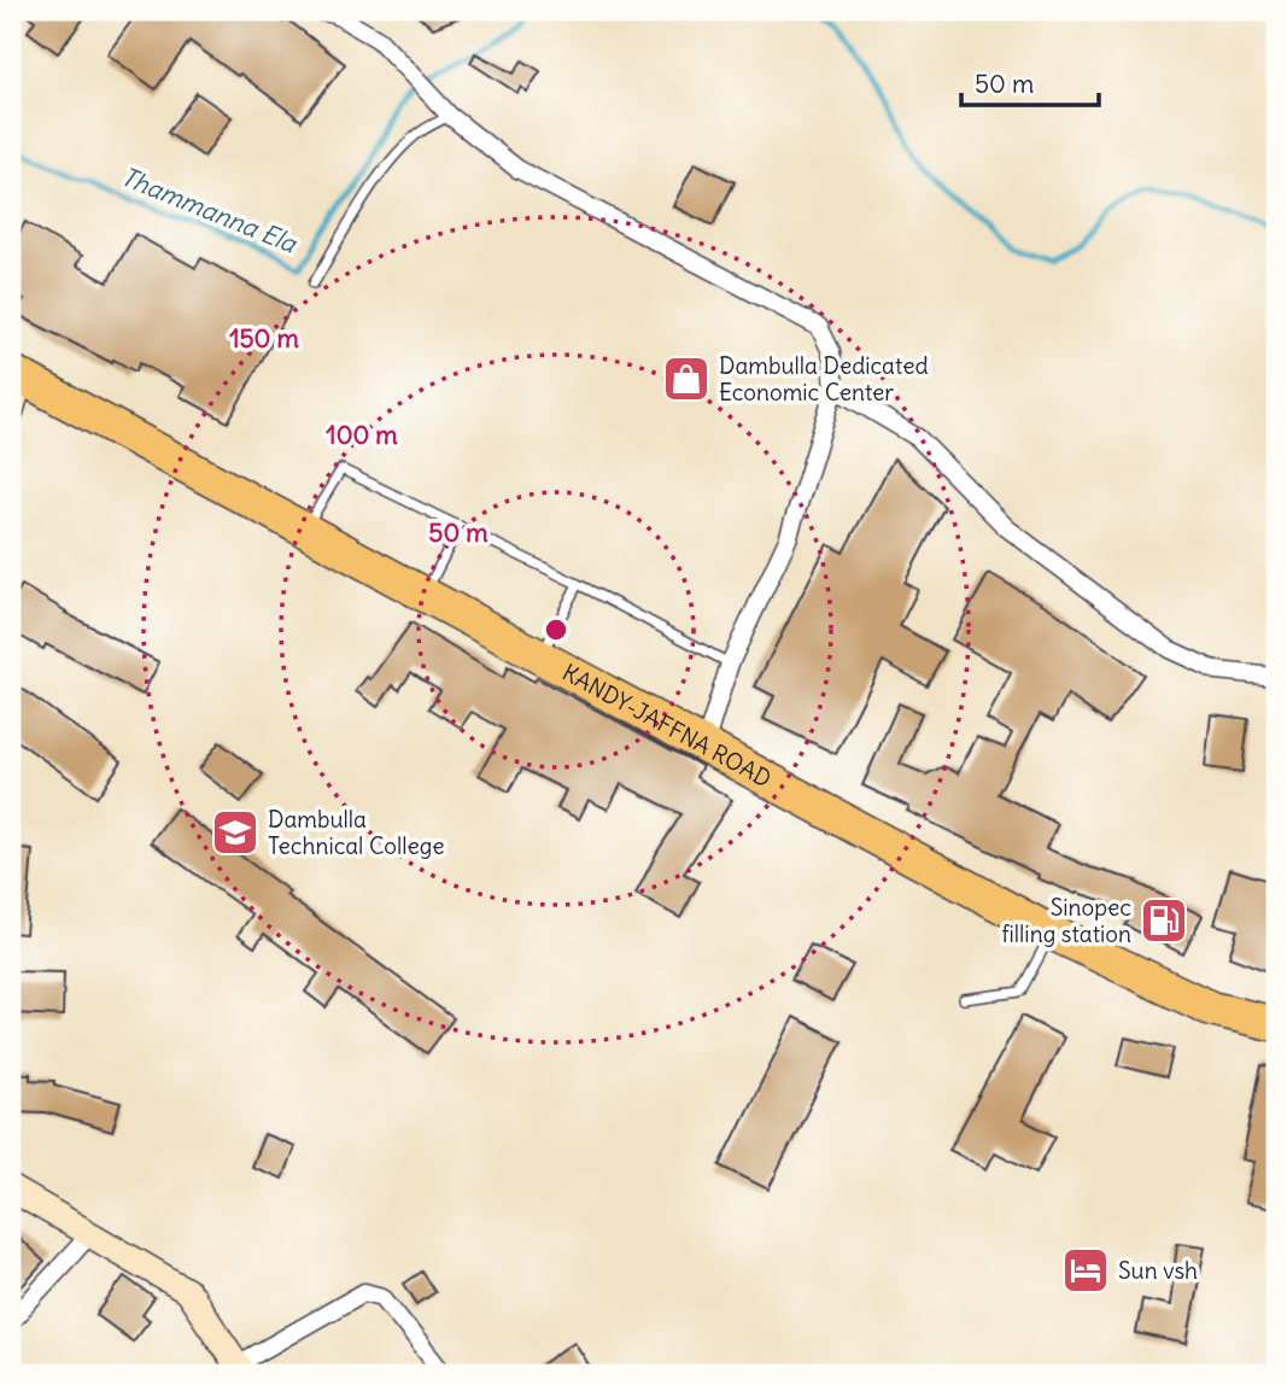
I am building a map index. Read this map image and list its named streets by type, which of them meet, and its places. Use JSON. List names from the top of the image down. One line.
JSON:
{"streets":{"highway":["KANDY-JAFFNA ROAD"]},"water":["Thammanna Ela"],"places":{"shop":["Dambulla Dedicated Economic Center"],"school or university":["Dambulla Technical College"],"fuel station":["Sinopec filling station"],"hotel":["Sun vsh"]},"scale_bar":"50 m","rings":["150 m","100 m","50 m"]}
